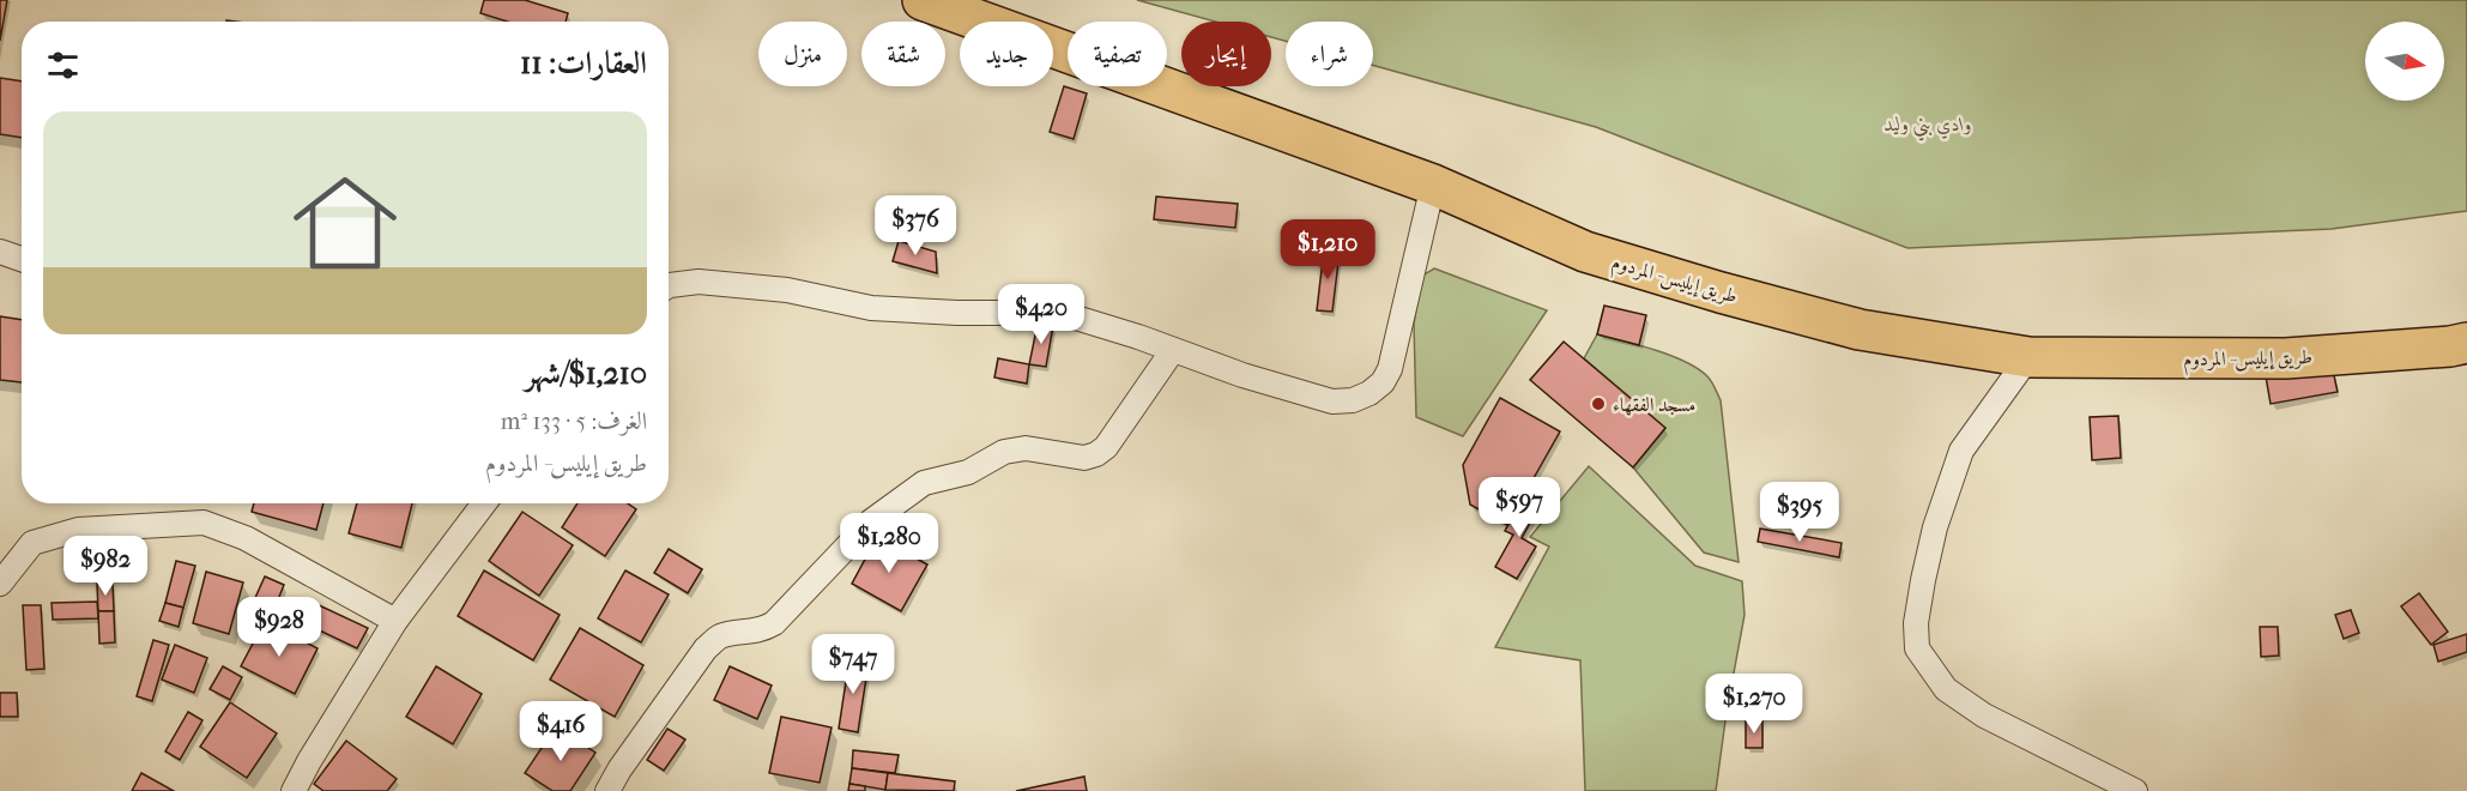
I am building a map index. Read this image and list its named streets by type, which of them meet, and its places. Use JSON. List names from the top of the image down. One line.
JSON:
{"streets":{"highway":["طريق إيليس- المردوم"]},"parks":["وادي بني وليد"],"places":["مسجد الفقهاء"],"north":"right","page":{"chip":["شراء","إيجار","تصفية","جديد","شقة","منزل"],"heading":"العقارات: 11","list":[{"name":"$1,210/شهر","note":"الغرف: 5 · 133 m² · طريق إيليس- المردوم"}],"price":["$376","$1,210","$420","$597","$395","$1,280","$982","$928","$747","$1,270","$416"]}}
